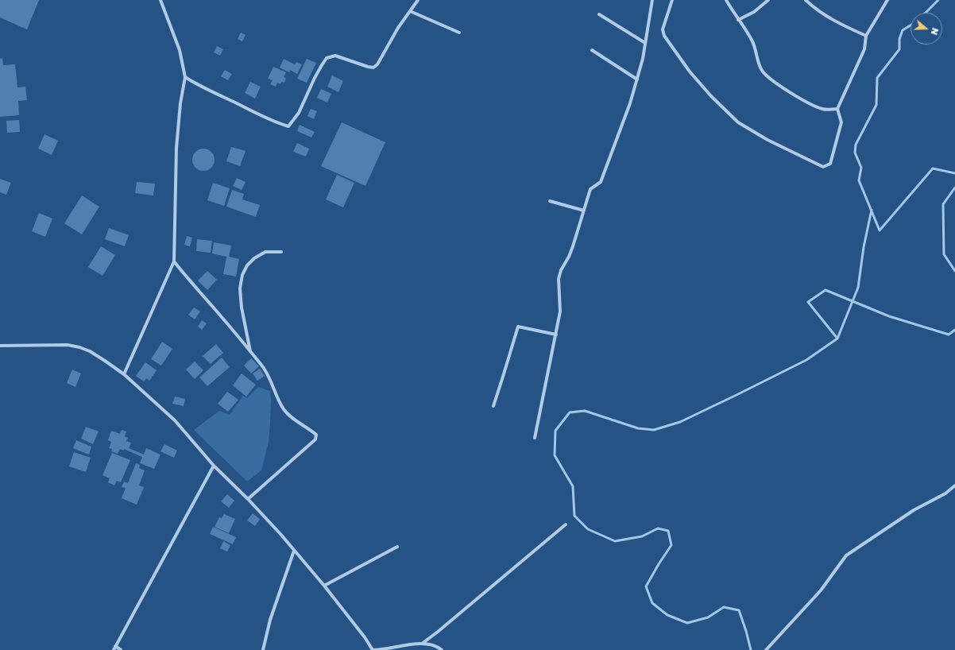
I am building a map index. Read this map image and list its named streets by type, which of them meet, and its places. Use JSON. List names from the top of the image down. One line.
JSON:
{"north":"right"}
